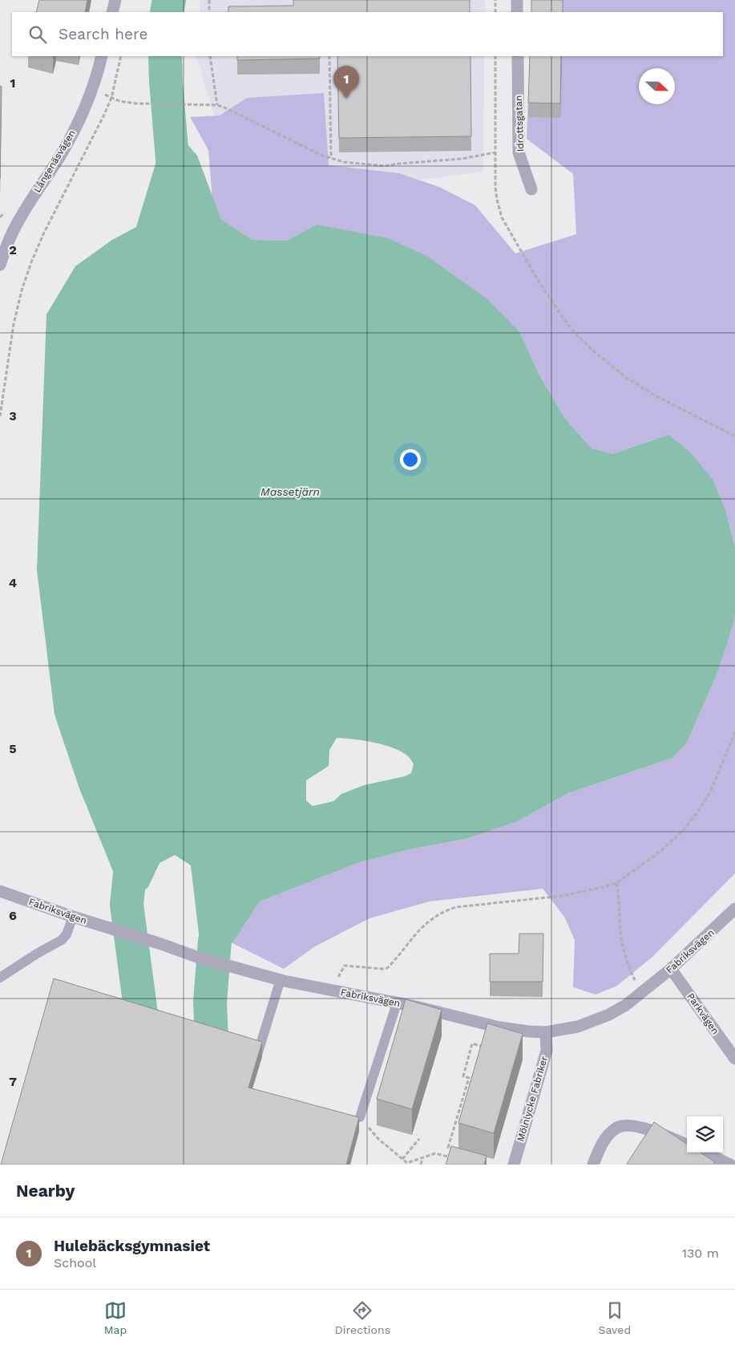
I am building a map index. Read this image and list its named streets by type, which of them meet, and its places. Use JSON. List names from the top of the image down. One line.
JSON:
{"streets":{"street":["Idrottsgatan","Långenäsvägen","Fabriksvägen","Parkvägen","Mölnlycke Fabriker"]},"crossings":[["Fabriksvägen","Parkvägen"],["Fabriksvägen","Mölnlycke Fabriker"]],"water":["Massetjärn"],"north":"right","page":{"search":"Search here","pins":"1","heading":"Nearby","list":[{"mark":"1","name":"Hulebäcksgymnasiet","note":"School","value":"130 m"}],"nav":["Map","Directions","Saved"]},"grid":{"rows":["1","2","3","4","5","6","7"]}}
